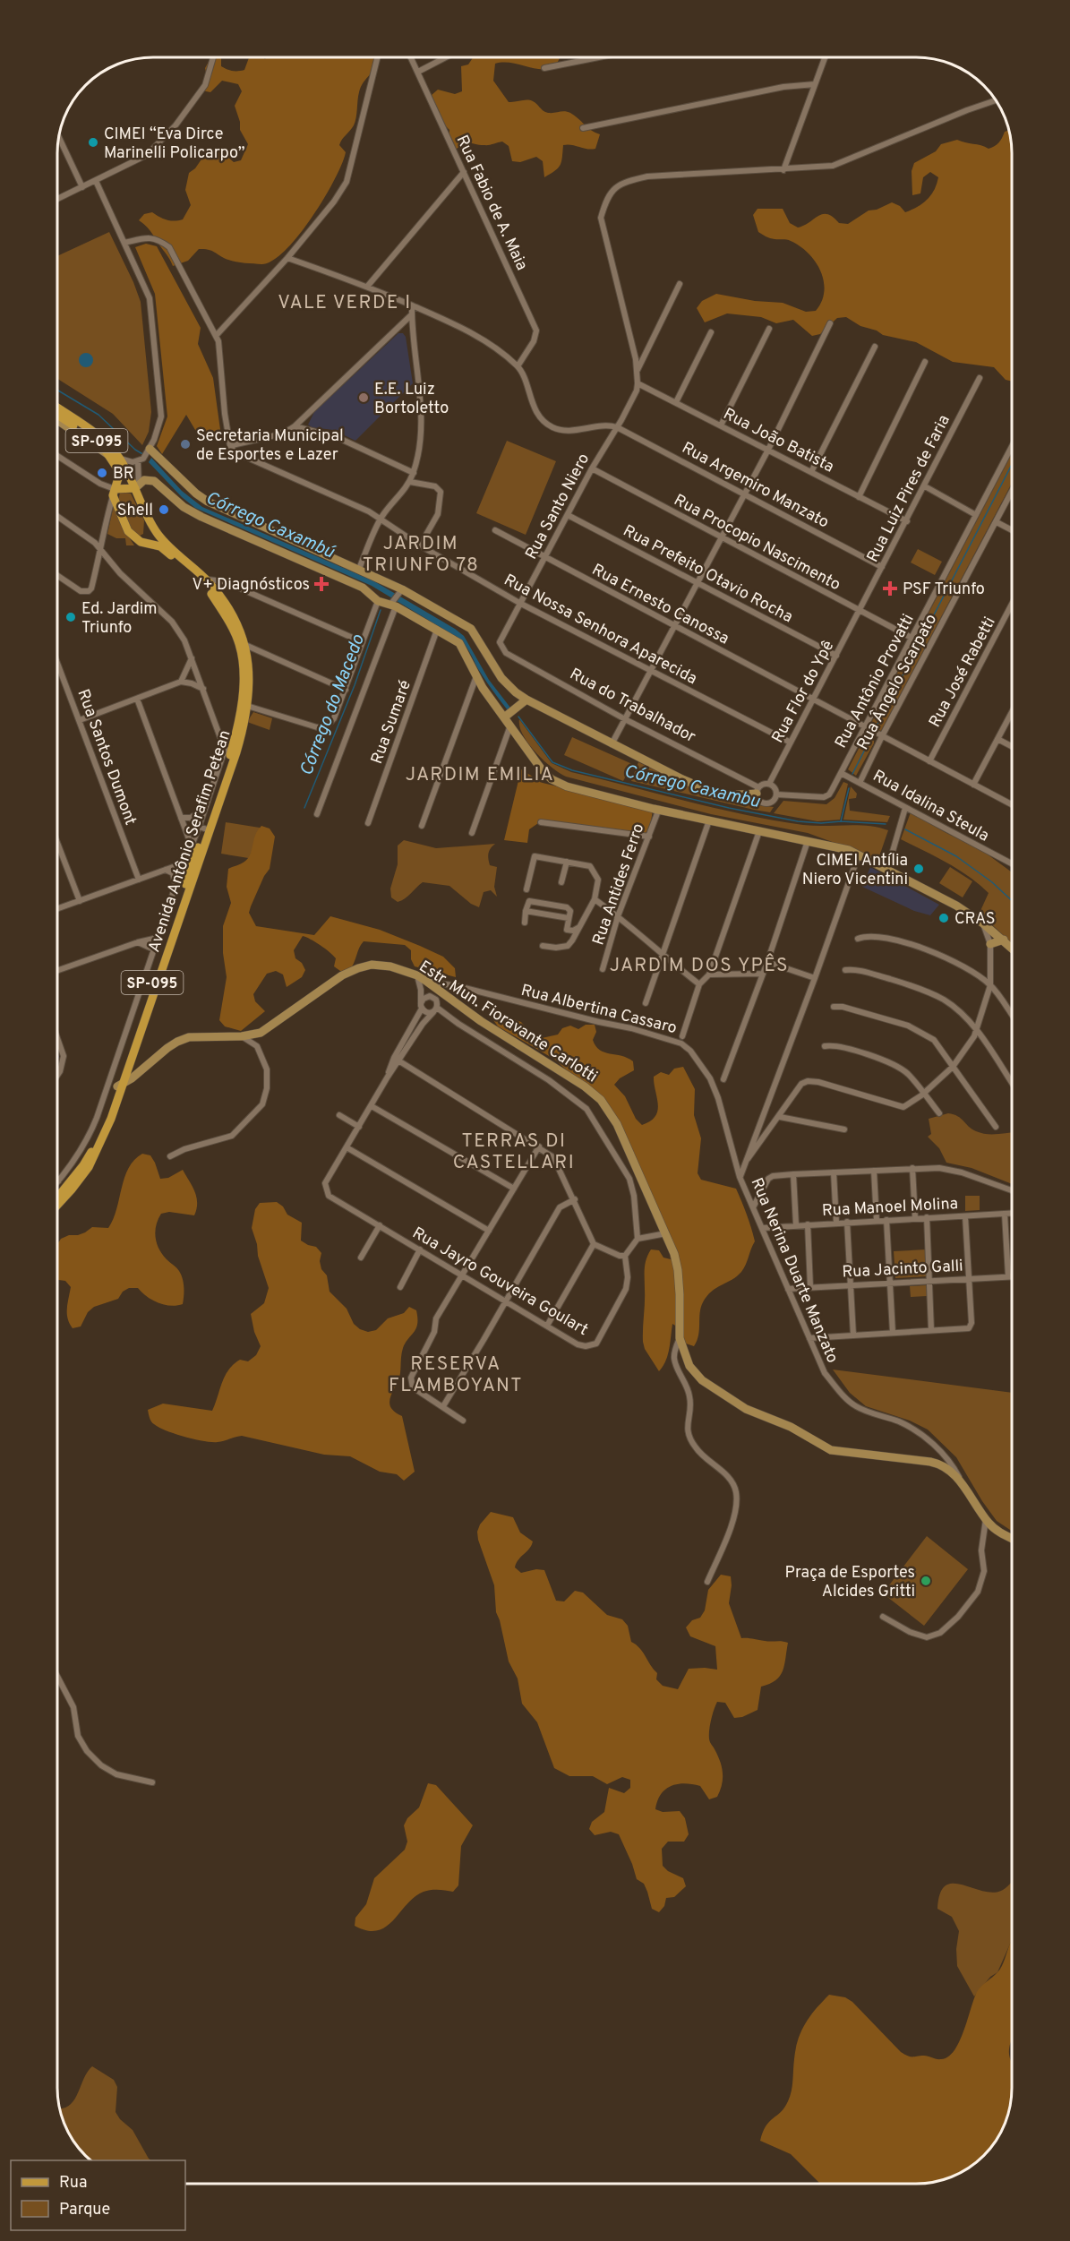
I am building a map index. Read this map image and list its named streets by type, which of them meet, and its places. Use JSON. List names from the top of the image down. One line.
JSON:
{"streets":{"main road":["SP-095","Avenida Antônio Serafim Petean"],"street":["Rua Fabio de A. Maia","Rua João Batista","Rua Argemiro Manzato","Rua Luiz Pires de Faria","Rua Santo Niero","Rua Procopio Nascimento","Rua Prefeito Otavio Rocha","Rua Ernesto Canossa","Rua Nossa Senhora Aparecida","Rua José Rabetti","Rua Antônio Provatti","Rua Ângelo Scarpato","Rua Flor do Ypê","Rua do Trabalhador","Rua Sumaré","Rua Santos Dumont","Rua Idalina Steula","Rua Antides Ferro","Rua Albertina Cassaro","Estr. Mun. Fioravante Carlotti","Rua Manoel Molina","Rua Jacinto Galli","Rua Nerina Duarte Manzato","Rua Jayro Gouveira Goulart"]},"crossings":[["Rua João Batista","Rua Luiz Pires de Faria"],["Rua João Batista","Rua Santo Niero"],["SP-095","Avenida Antônio Serafim Petean"],["Rua Argemiro Manzato","Rua Luiz Pires de Faria"],["Rua Argemiro Manzato","Rua Santo Niero"],["Rua Luiz Pires de Faria","Rua Procopio Nascimento"],["Rua Luiz Pires de Faria","Rua Flor do Ypê"],["Rua Santo Niero","Rua Procopio Nascimento"],["Rua Santo Niero","Rua Prefeito Otavio Rocha"],["Rua Santo Niero","Rua Ernesto Canossa"],["Rua Santo Niero","Rua Nossa Senhora Aparecida"],["Rua Santo Niero","Rua do Trabalhador"],["Rua Procopio Nascimento","Rua Antônio Provatti"],["Rua Procopio Nascimento","Rua Flor do Ypê"],["Rua Prefeito Otavio Rocha","Rua Flor do Ypê"],["Rua Ernesto Canossa","Rua José Rabetti"],["Rua Ernesto Canossa","Rua Antônio Provatti"],["Rua Ernesto Canossa","Rua Ângelo Scarpato"],["Rua Ernesto Canossa","Rua Flor do Ypê"],["Rua Nossa Senhora Aparecida","Rua Flor do Ypê"],["Rua Antônio Provatti","Rua Flor do Ypê"],["Rua Antônio Provatti","Rua do Trabalhador"],["Rua Antônio Provatti","Rua Idalina Steula"],["Rua Ângelo Scarpato","Rua Idalina Steula"],["Rua Flor do Ypê","Rua do Trabalhador"],["Avenida Antônio Serafim Petean","Estr. Mun. Fioravante Carlotti"],["Rua Albertina Cassaro","Estr. Mun. Fioravante Carlotti"],["Rua Albertina Cassaro","Rua Nerina Duarte Manzato"],["Estr. Mun. Fioravante Carlotti","Rua Nerina Duarte Manzato"],["Rua Manoel Molina","Rua Nerina Duarte Manzato"],["Rua Jacinto Galli","Rua Nerina Duarte Manzato"]],"districts":["VALE VERDE I","JARDIM TRIUNFO 78","JARDIM EMILIA","JARDIM DOS YPÊS","TERRAS DI CASTELLARI","RESERVA FLAMBOYANT"],"water":["Córrego Caxambú","Córrego do Macedo","Córrego Caxambu"],"places":{"other":["CIMEI “Eva Dirce Marinelli Policarpo”","E.E. Luiz Bortoletto","Secretaria Municipal de Esportes e Lazer","BR","Shell","Ed. Jardim Triunfo","CIMEI Antília Niero Vicentini","CRAS","Praça de Esportes Alcides Gritti"],"health":["V+ Diagnósticos","PSF Triunfo"]},"legend":["Rua","Parque"]}
